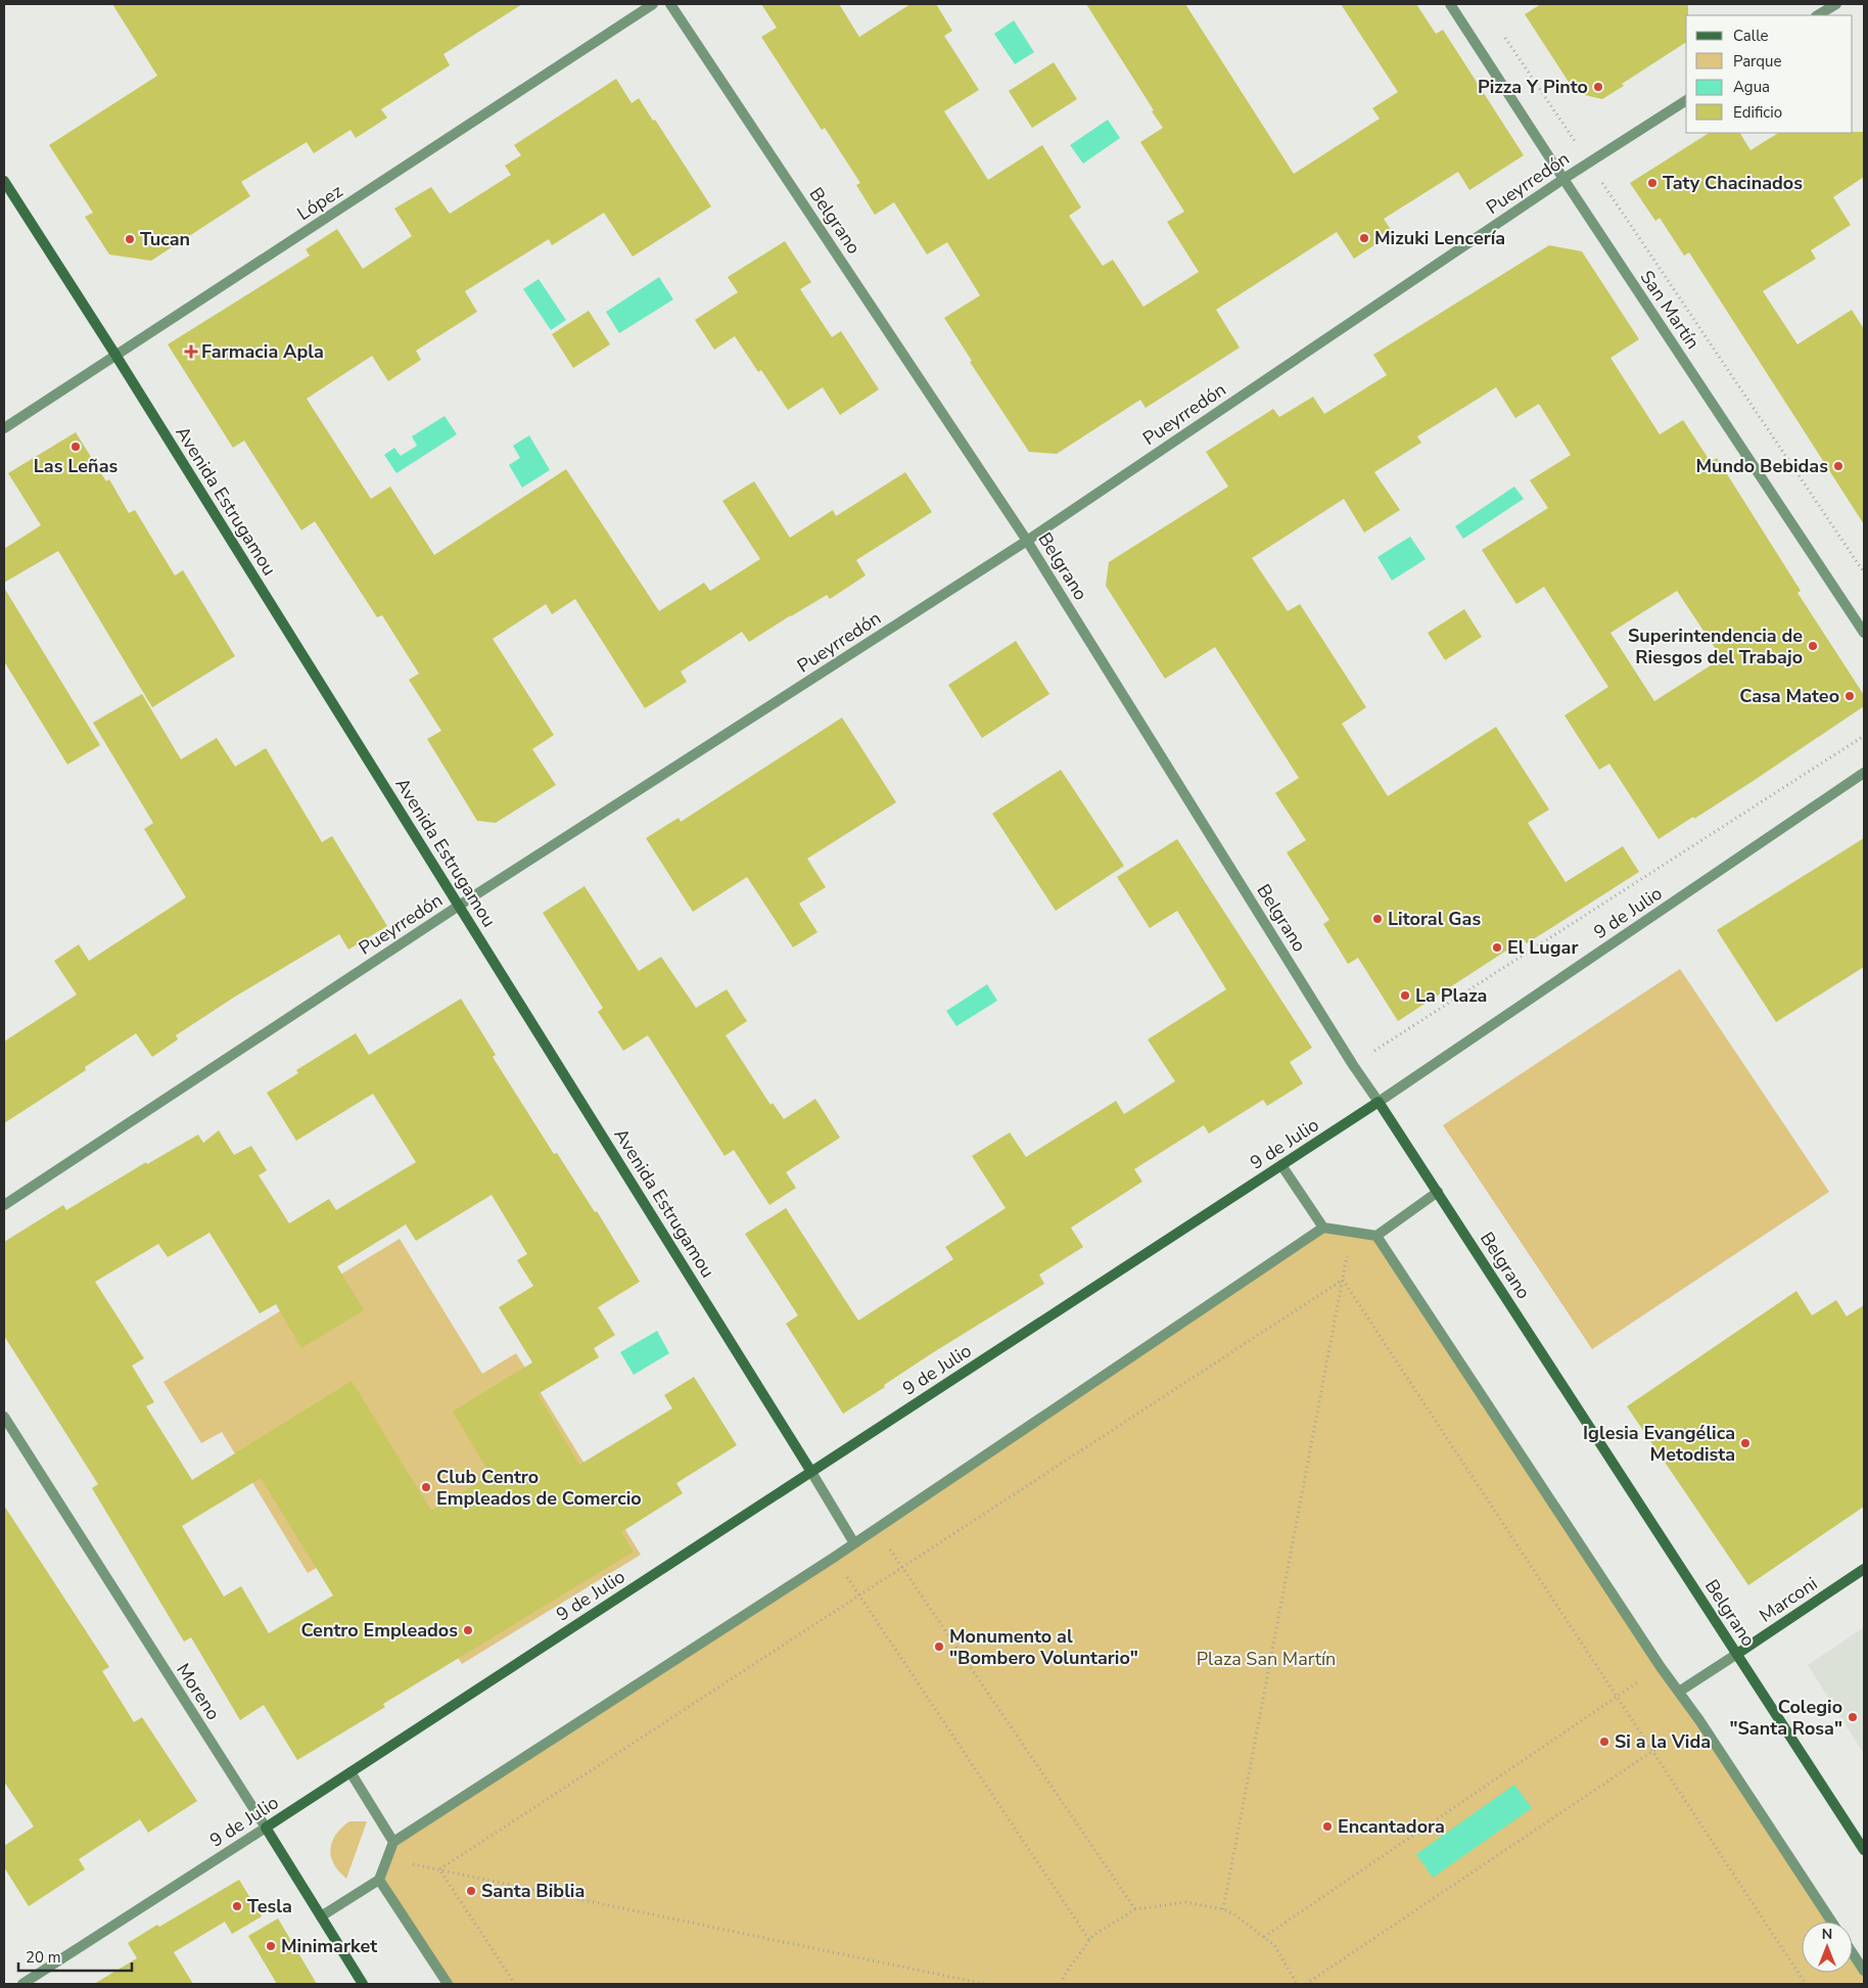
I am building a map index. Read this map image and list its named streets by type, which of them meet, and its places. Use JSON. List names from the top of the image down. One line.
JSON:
{"streets":{"main road":["Belgrano","Avenida Estrugamou","9 de Julio","Marconi","Moreno"],"street":["Pueyrredón","López","San Martín"]},"crossings":[["Pueyrredón","Belgrano"],["Pueyrredón","San Martín"],["Pueyrredón","Avenida Estrugamou"],["López","Avenida Estrugamou"],["Belgrano","9 de Julio"],["Belgrano","Marconi"],["Avenida Estrugamou","9 de Julio"],["9 de Julio","Moreno"]],"parks":["Plaza San Martín"],"places":{"other":["Pizza Y Pinto","Taty Chacinados","Mizuki Lencería","Tucan","Las Leñas","Mundo Bebidas","Superintendencia de Riesgos del Trabajo","Casa Mateo","Litoral Gas","El Lugar","La Plaza","Iglesia Evangélica Metodista","Club Centro Empleados de Comercio","Centro Empleados","Monumento al \"Bombero Voluntario\"","Colegio \"Santa Rosa\"","Si a la Vida","Encantadora","Santa Biblia","Tesla","Minimarket"],"health":["Farmacia Apla"]},"legend":["Calle","Parque","Agua","Edificio"],"scale_bar":"20 m","north":"top"}
